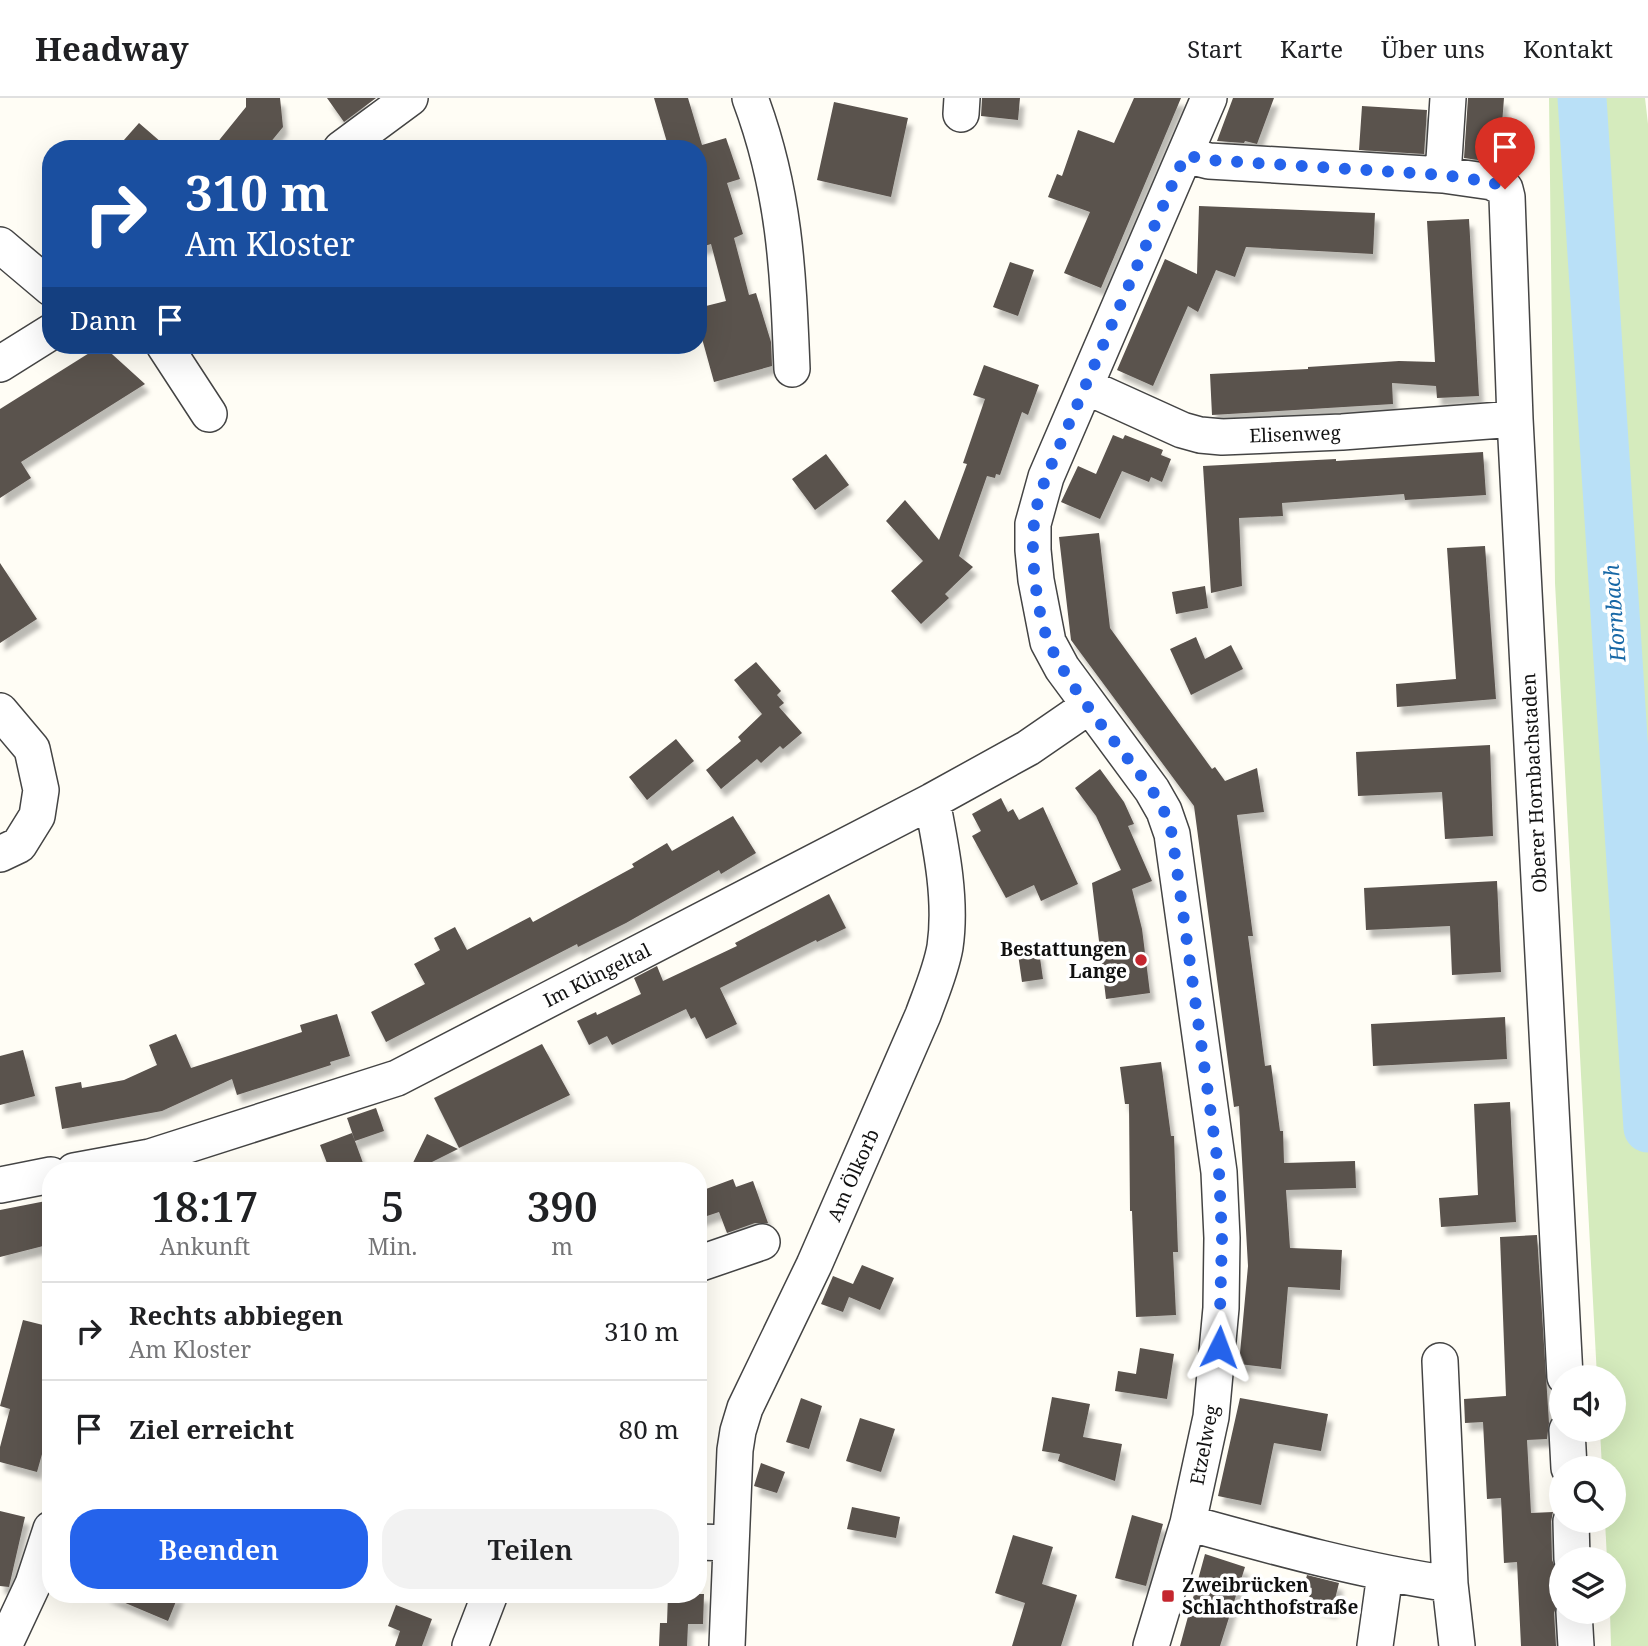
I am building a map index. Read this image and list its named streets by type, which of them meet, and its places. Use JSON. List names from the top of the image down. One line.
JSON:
{"streets":{"street":["Elisenweg","Oberer Hornbachstaden","Im Klingeltal","Am Ölkorb","Etzelweg"]},"crossings":[["Elisenweg","Oberer Hornbachstaden"],["Elisenweg","Etzelweg"],["Im Klingeltal","Am Ölkorb"],["Im Klingeltal","Etzelweg"]],"water":["Hornbach"],"places":{"other":["Bestattungen Lange"],"transit":["Zweibrücken Schlachthofstraße"]},"page":{"header":"Headway","nav":["Start","Karte","Über uns","Kontakt"],"turn":["310 m","Am Kloster"],"then":"Dann","eta":["18:17","Ankunft","5","Min.","390","m"],"list":[{"name":"Rechts abbiegen","note":"Am Kloster","value":"310 m"},{"name":"Ziel erreicht","value":"80 m"}],"buttons":["Beenden","Teilen"]}}
